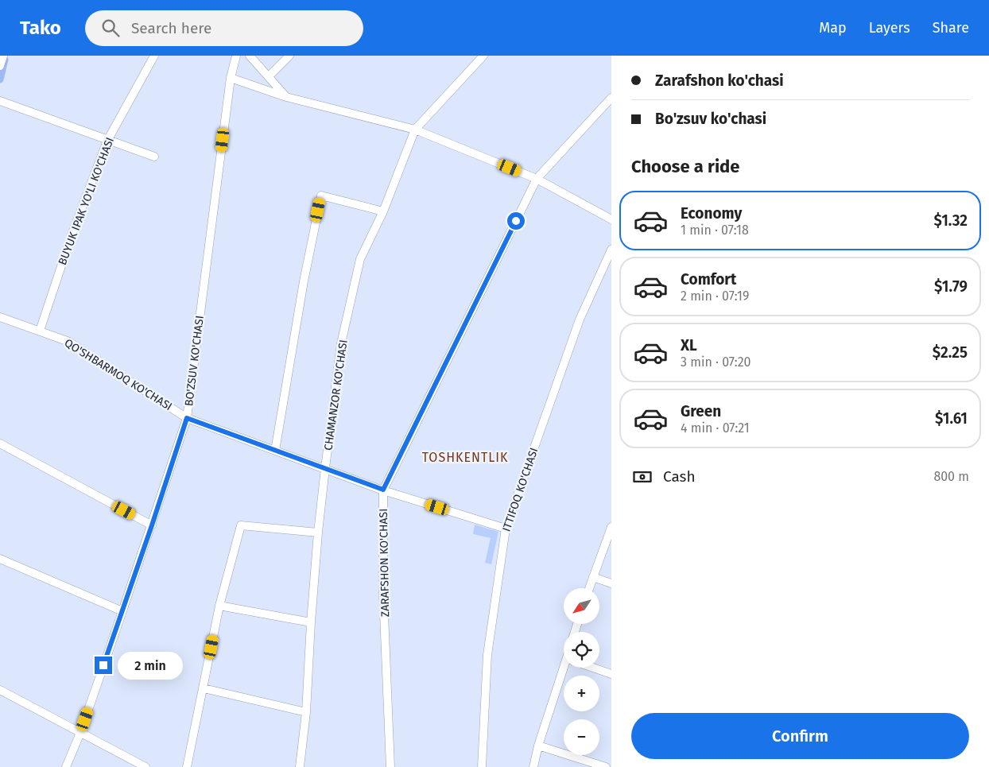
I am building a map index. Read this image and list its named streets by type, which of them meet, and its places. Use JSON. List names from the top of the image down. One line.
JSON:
{"streets":{"street":["BUYUK IPAK YO'LI KO'CHASI","BO'ZSUV KO'CHASI","QO'SHBARMOQ KO'CHASI","CHAMANZOR KO'CHASI","ITTIFOQ KO'CHASI","ZARAFSHON KO'CHASI"]},"crossings":[["BUYUK IPAK YO'LI KO'CHASI","QO'SHBARMOQ KO'CHASI"],["BO'ZSUV KO'CHASI","QO'SHBARMOQ KO'CHASI"],["QO'SHBARMOQ KO'CHASI","CHAMANZOR KO'CHASI"],["QO'SHBARMOQ KO'CHASI","ITTIFOQ KO'CHASI"],["QO'SHBARMOQ KO'CHASI","ZARAFSHON KO'CHASI"]],"districts":["TOSHKENTLIK"],"north":"bottom left","page":{"header":"Tako","search":"Search here","nav":["Map","Layers","Share"],"banner":["Zarafshon ko'chasi","Bo'zsuv ko'chasi"],"heading":"Choose a ride","list":[{"name":"Economy","note":"1 min · 07:18","value":"$1.32"},{"name":"Comfort","note":"2 min · 07:19","value":"$1.79"},{"name":"XL","note":"3 min · 07:20","value":"$2.25"},{"name":"Green","note":"4 min · 07:21","value":"$1.61"}],"pay":["Cash","800 m"],"map_buttons":["+","−"],"bubble":"2 min","buttons":"Confirm"}}
